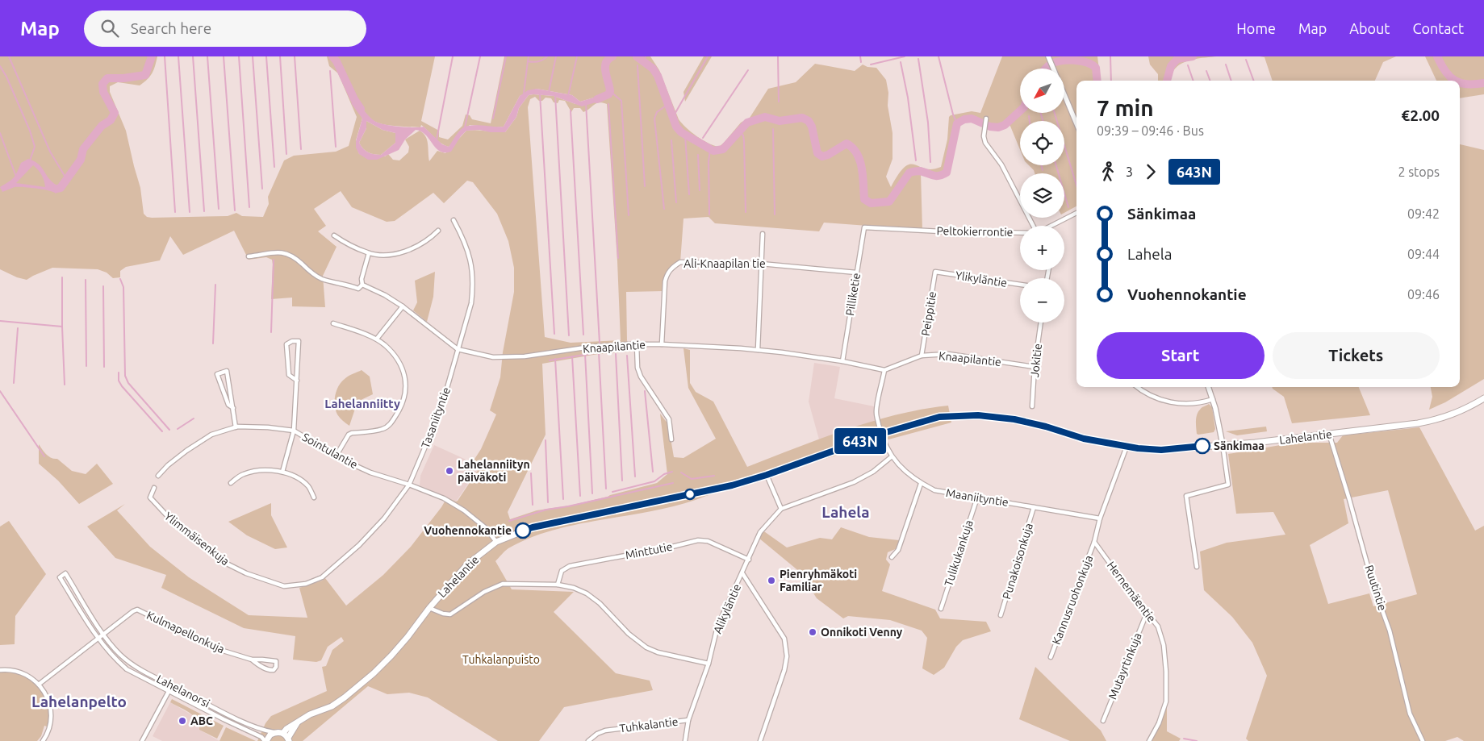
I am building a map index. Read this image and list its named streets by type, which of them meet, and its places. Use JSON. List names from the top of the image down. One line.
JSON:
{"streets":{"main road":["Lahelantie"],"street":["Peltokierrontie","Ali-Knaapilan tie","Ylikyläntie","Pilliketie","Peippitie","Knaapilantie","Jokitie","Tasaniityntie","Sointulantie","Maaniityntie","Ylimmäisenkuja","Minttutie","Tulikukankuja","Punakoisonkuja","Ruutintie","Hernemäentie","Kannusruohonkuja","Alikyläntie","Kulmapellonkuja","Mutayrtinkuja","Lahelanorsi","Tuhkalantie"]},"crossings":[["Peltokierrontie","Pilliketie"],["Ali-Knaapilan tie","Pilliketie"],["Ali-Knaapilan tie","Knaapilantie"],["Ylikyläntie","Peippitie"],["Pilliketie","Knaapilantie"],["Peippitie","Knaapilantie"],["Knaapilantie","Jokitie"],["Knaapilantie","Tasaniityntie"],["Tasaniityntie","Sointulantie"],["Tasaniityntie","Ylimmäisenkuja"],["Lahelantie","Sointulantie"],["Lahelantie","Maaniityntie"],["Lahelantie","Ruutintie"],["Sointulantie","Ylimmäisenkuja"],["Maaniityntie","Tulikukankuja"],["Maaniityntie","Punakoisonkuja"],["Maaniityntie","Alikyläntie"],["Minttutie","Alikyläntie"],["Hernemäentie","Kannusruohonkuja"],["Hernemäentie","Mutayrtinkuja"],["Alikyläntie","Tuhkalantie"],["Kulmapellonkuja","Lahelanorsi"]],"districts":["Lahelanniitty","Lahela","Lahelanpelto"],"parks":["Tuhkalanpuisto"],"places":["Sänkimaa","Lahelanniityn päiväkoti","Vuohennokantie","Pienryhmäkoti Familiar","Onnikoti Venny","ABC"],"lines":["bus line 643N"],"north":"bottom left","page":{"header":"Map","search":"Search here","nav":["Home","Map","About","Contact"],"on_map":"643N","map_buttons":["+","−"],"heading":["7 min","09:39 – 09:46 · Bus","€2.00"],"legs":["3","643N","2 stops"],"list":[{"name":"Sänkimaa","value":"09:42"},{"name":"Lahela","value":"09:44"},{"name":"Vuohennokantie","value":"09:46"}],"buttons":["Start","Tickets"]}}
